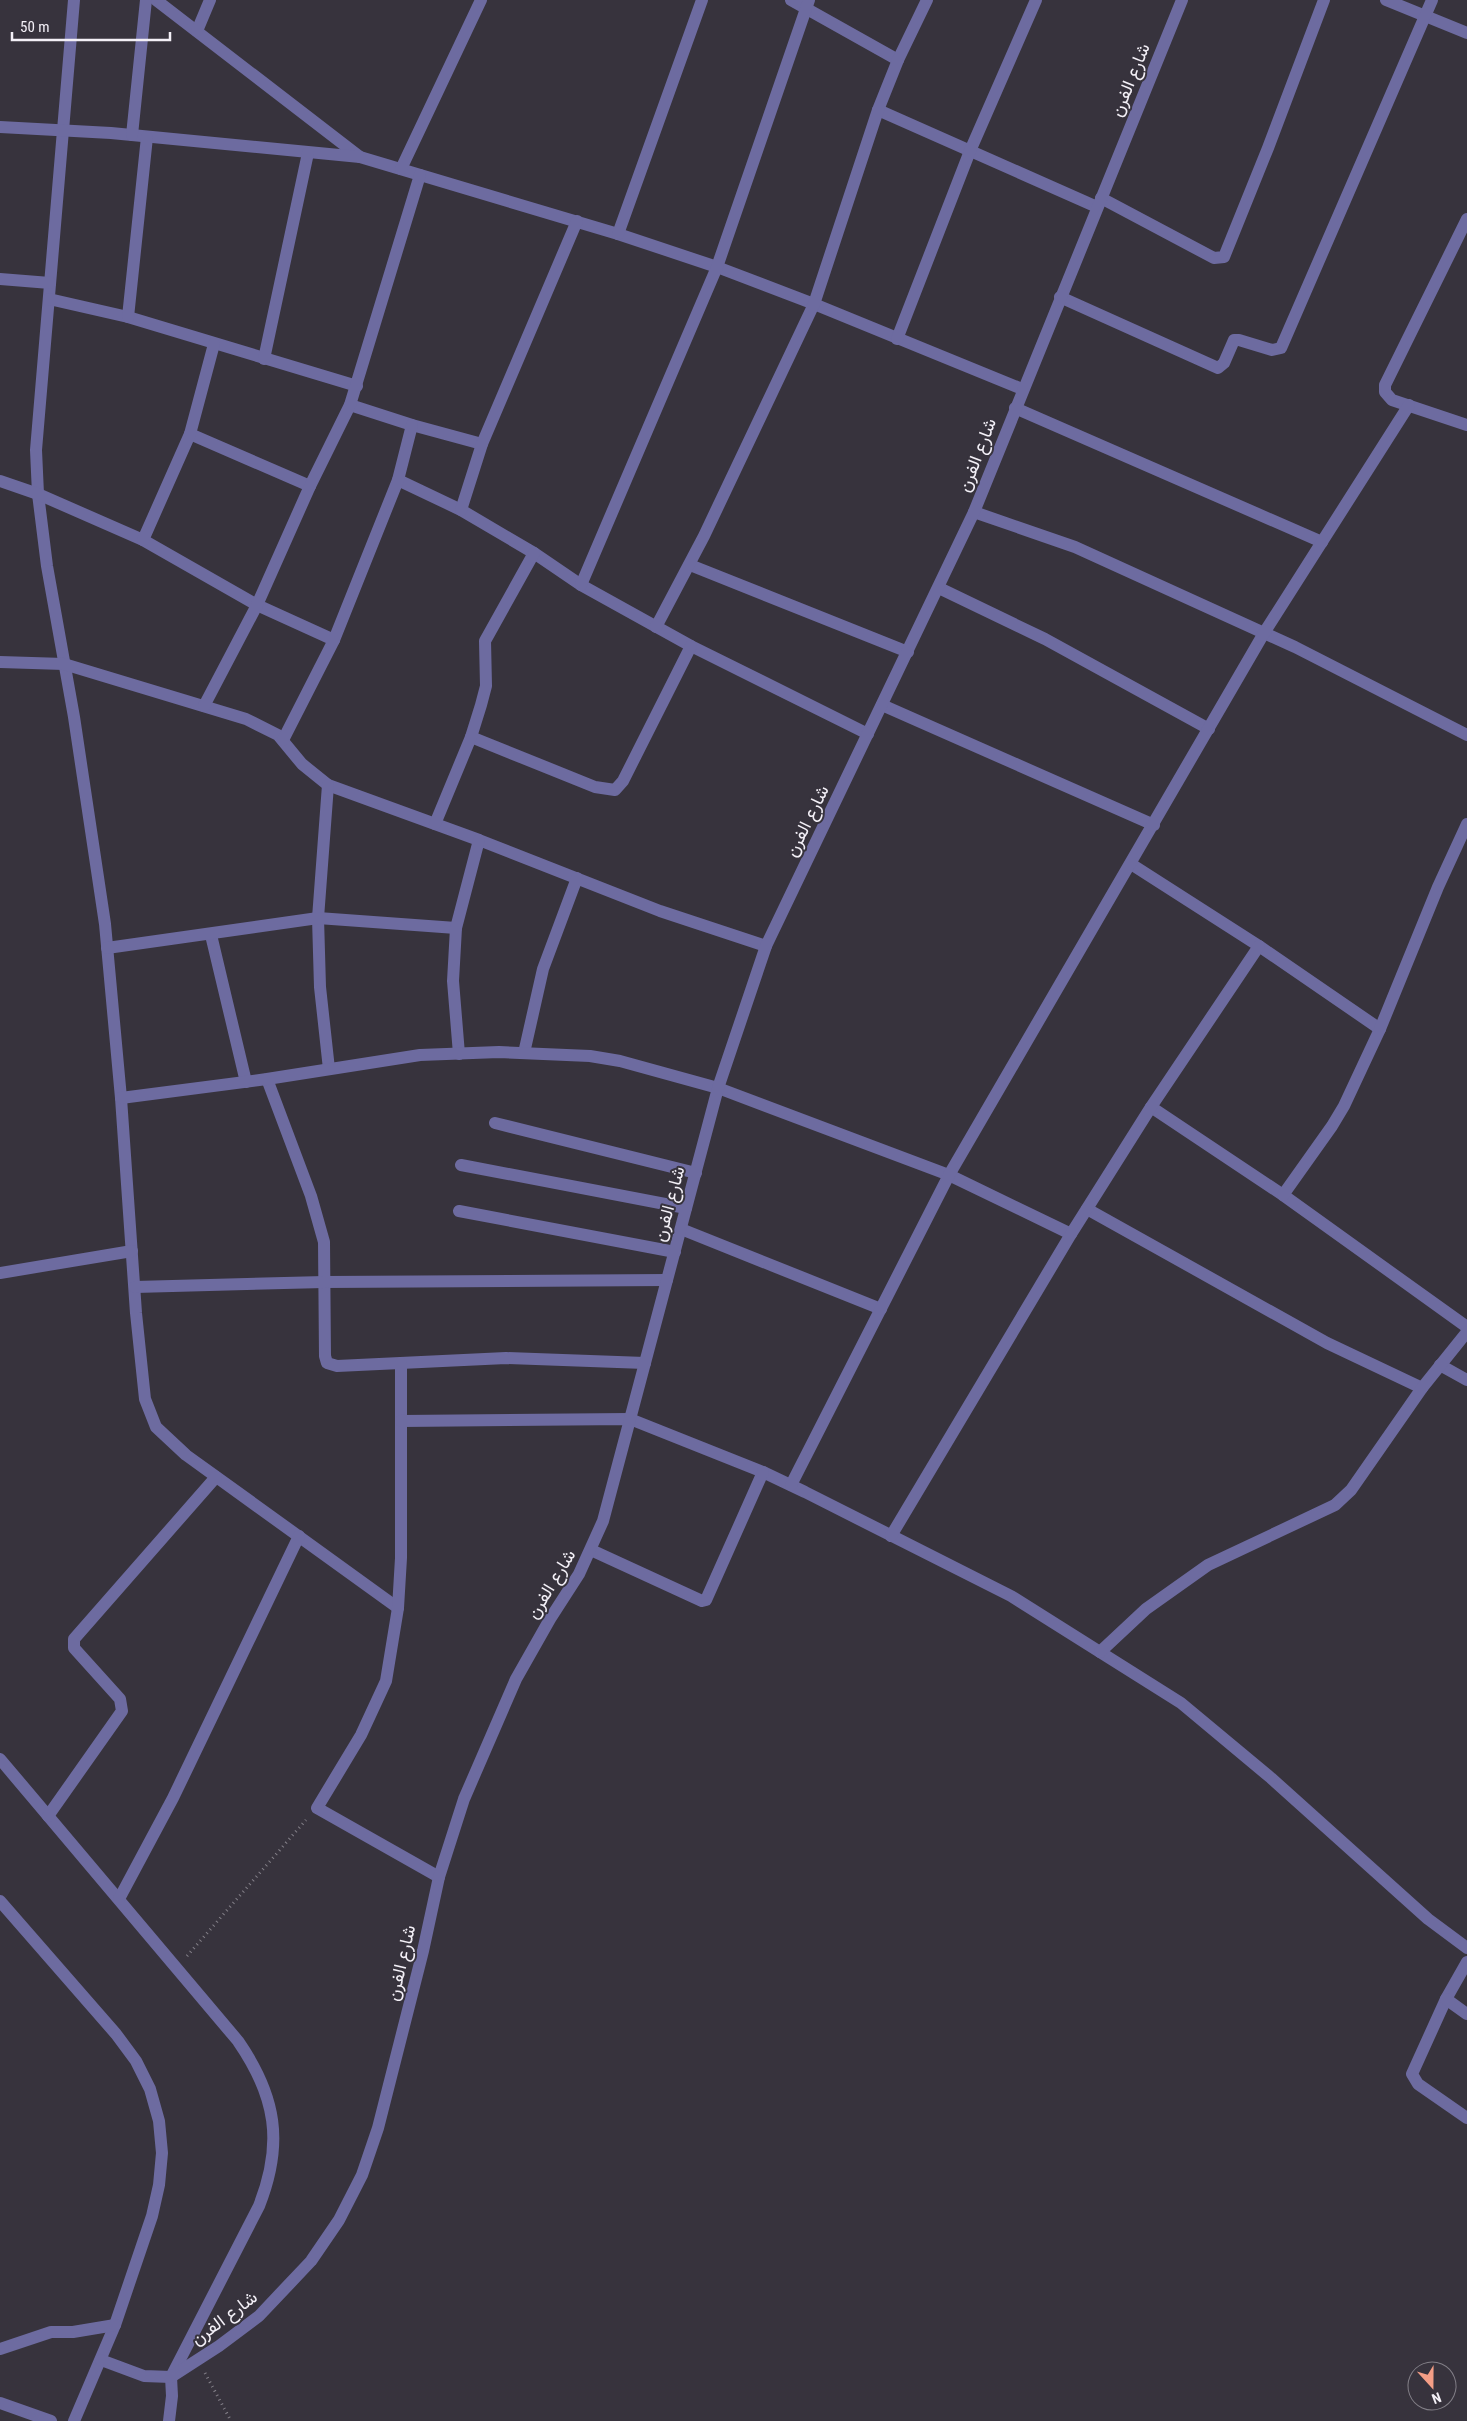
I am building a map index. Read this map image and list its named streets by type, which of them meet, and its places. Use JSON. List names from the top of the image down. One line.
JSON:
{"streets":{"street":["شارع الفرن"]},"scale_bar":"50 m","north":"bottom"}
